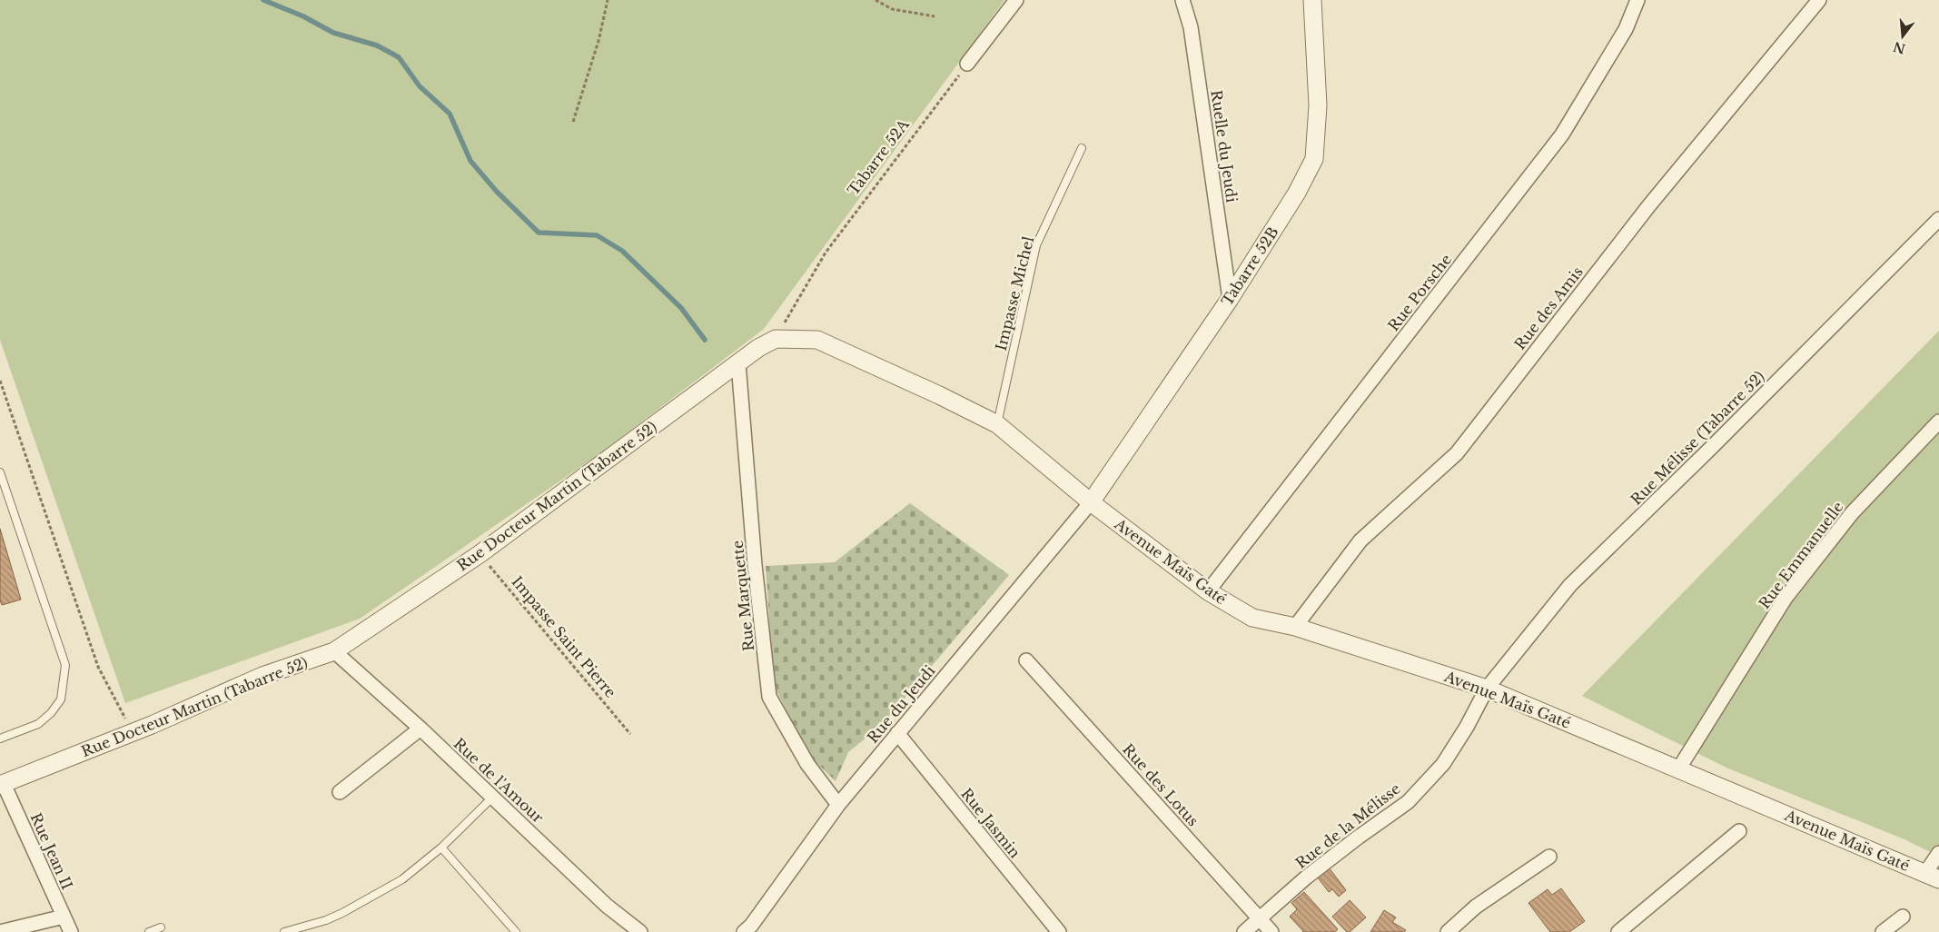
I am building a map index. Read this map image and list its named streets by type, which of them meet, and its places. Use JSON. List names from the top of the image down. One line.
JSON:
{"streets":{"street":["Ruelle du Jeudi","Tabarre 52B","Rue Porsche","Rue des Amis","Rue Mélisse (Tabarre 52)","Rue Docteur Martin (Tabarre 52)","Rue Emmanuelle","Avenue Maïs Gaté","Rue Marquette","Rue du Jeudi","Rue de l'Amour","Rue des Lotus","Rue Jasmin","Rue de la Mélisse","Rue Jean II"],"lane":["Impasse Michel"],"path":["Tabarre 52A","Impasse Saint Pierre"]},"crossings":[["Ruelle du Jeudi","Tabarre 52B"],["Tabarre 52A","Rue Docteur Martin (Tabarre 52)"],["Tabarre 52B","Avenue Maïs Gaté"],["Tabarre 52B","Rue du Jeudi"],["Rue Porsche","Avenue Maïs Gaté"],["Rue des Amis","Avenue Maïs Gaté"],["Rue Mélisse (Tabarre 52)","Avenue Maïs Gaté"],["Rue Mélisse (Tabarre 52)","Rue de la Mélisse"],["Rue Docteur Martin (Tabarre 52)","Rue Marquette"],["Rue Docteur Martin (Tabarre 52)","Impasse Saint Pierre"],["Rue Docteur Martin (Tabarre 52)","Rue de l'Amour"],["Rue Docteur Martin (Tabarre 52)","Rue Jean II"],["Rue Emmanuelle","Avenue Maïs Gaté"],["Avenue Maïs Gaté","Rue du Jeudi"],["Avenue Maïs Gaté","Rue de la Mélisse"],["Rue Marquette","Rue du Jeudi"],["Rue du Jeudi","Rue Jasmin"],["Rue des Lotus","Rue de la Mélisse"]],"north":"bottom"}
